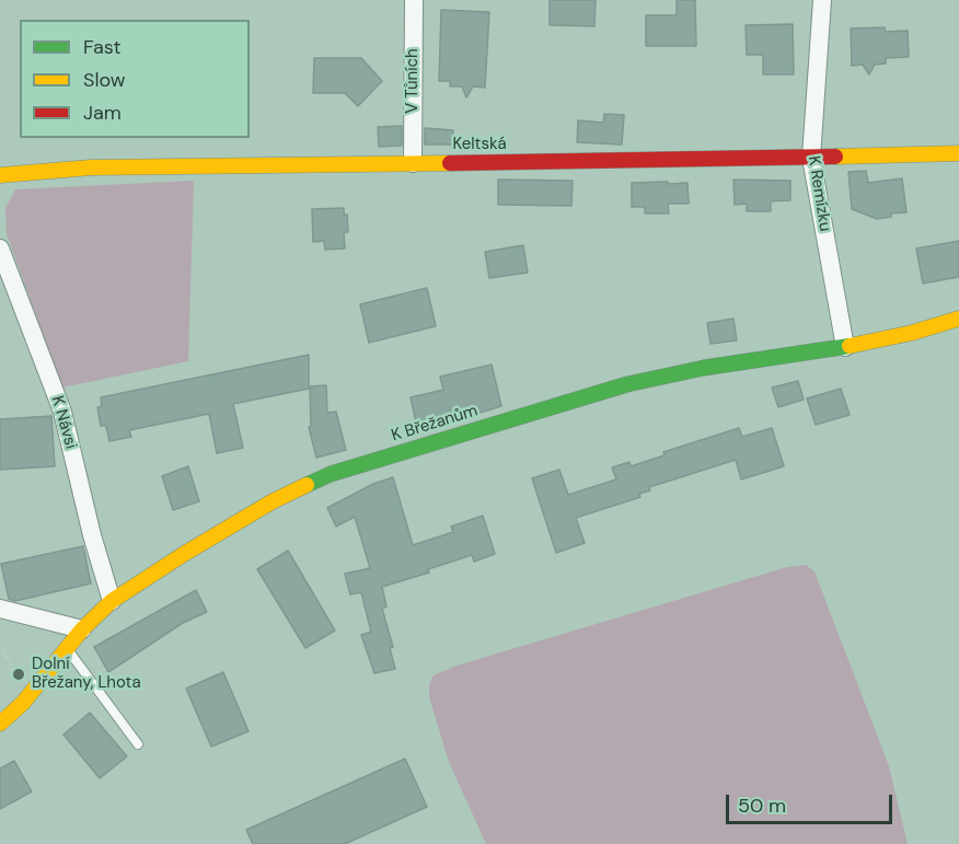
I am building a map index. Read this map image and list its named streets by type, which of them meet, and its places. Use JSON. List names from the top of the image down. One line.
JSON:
{"streets":{"street":["V Tůních","Keltská","K Remízku","K Návsi","K Břežanům"]},"crossings":[["V Tůních","Keltská"],["Keltská","K Remízku"],["K Remízku","K Břežanům"],["K Návsi","K Břežanům"]],"places":["Dolní Břežany, Lhota"],"legend":["Fast","Slow","Jam"],"scale_bar":"50 m"}
